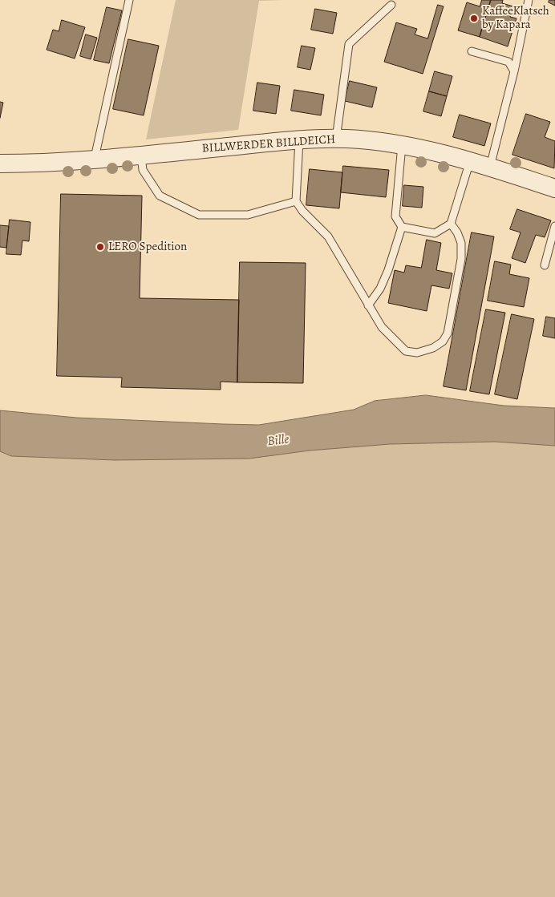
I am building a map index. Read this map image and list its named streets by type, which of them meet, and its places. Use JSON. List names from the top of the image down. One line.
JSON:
{"streets":{"street":["BILLWERDER BILLDEICH"]},"water":["Bille"],"places":["KaffeeKlatsch by Kapara","LERO Spedition"]}
